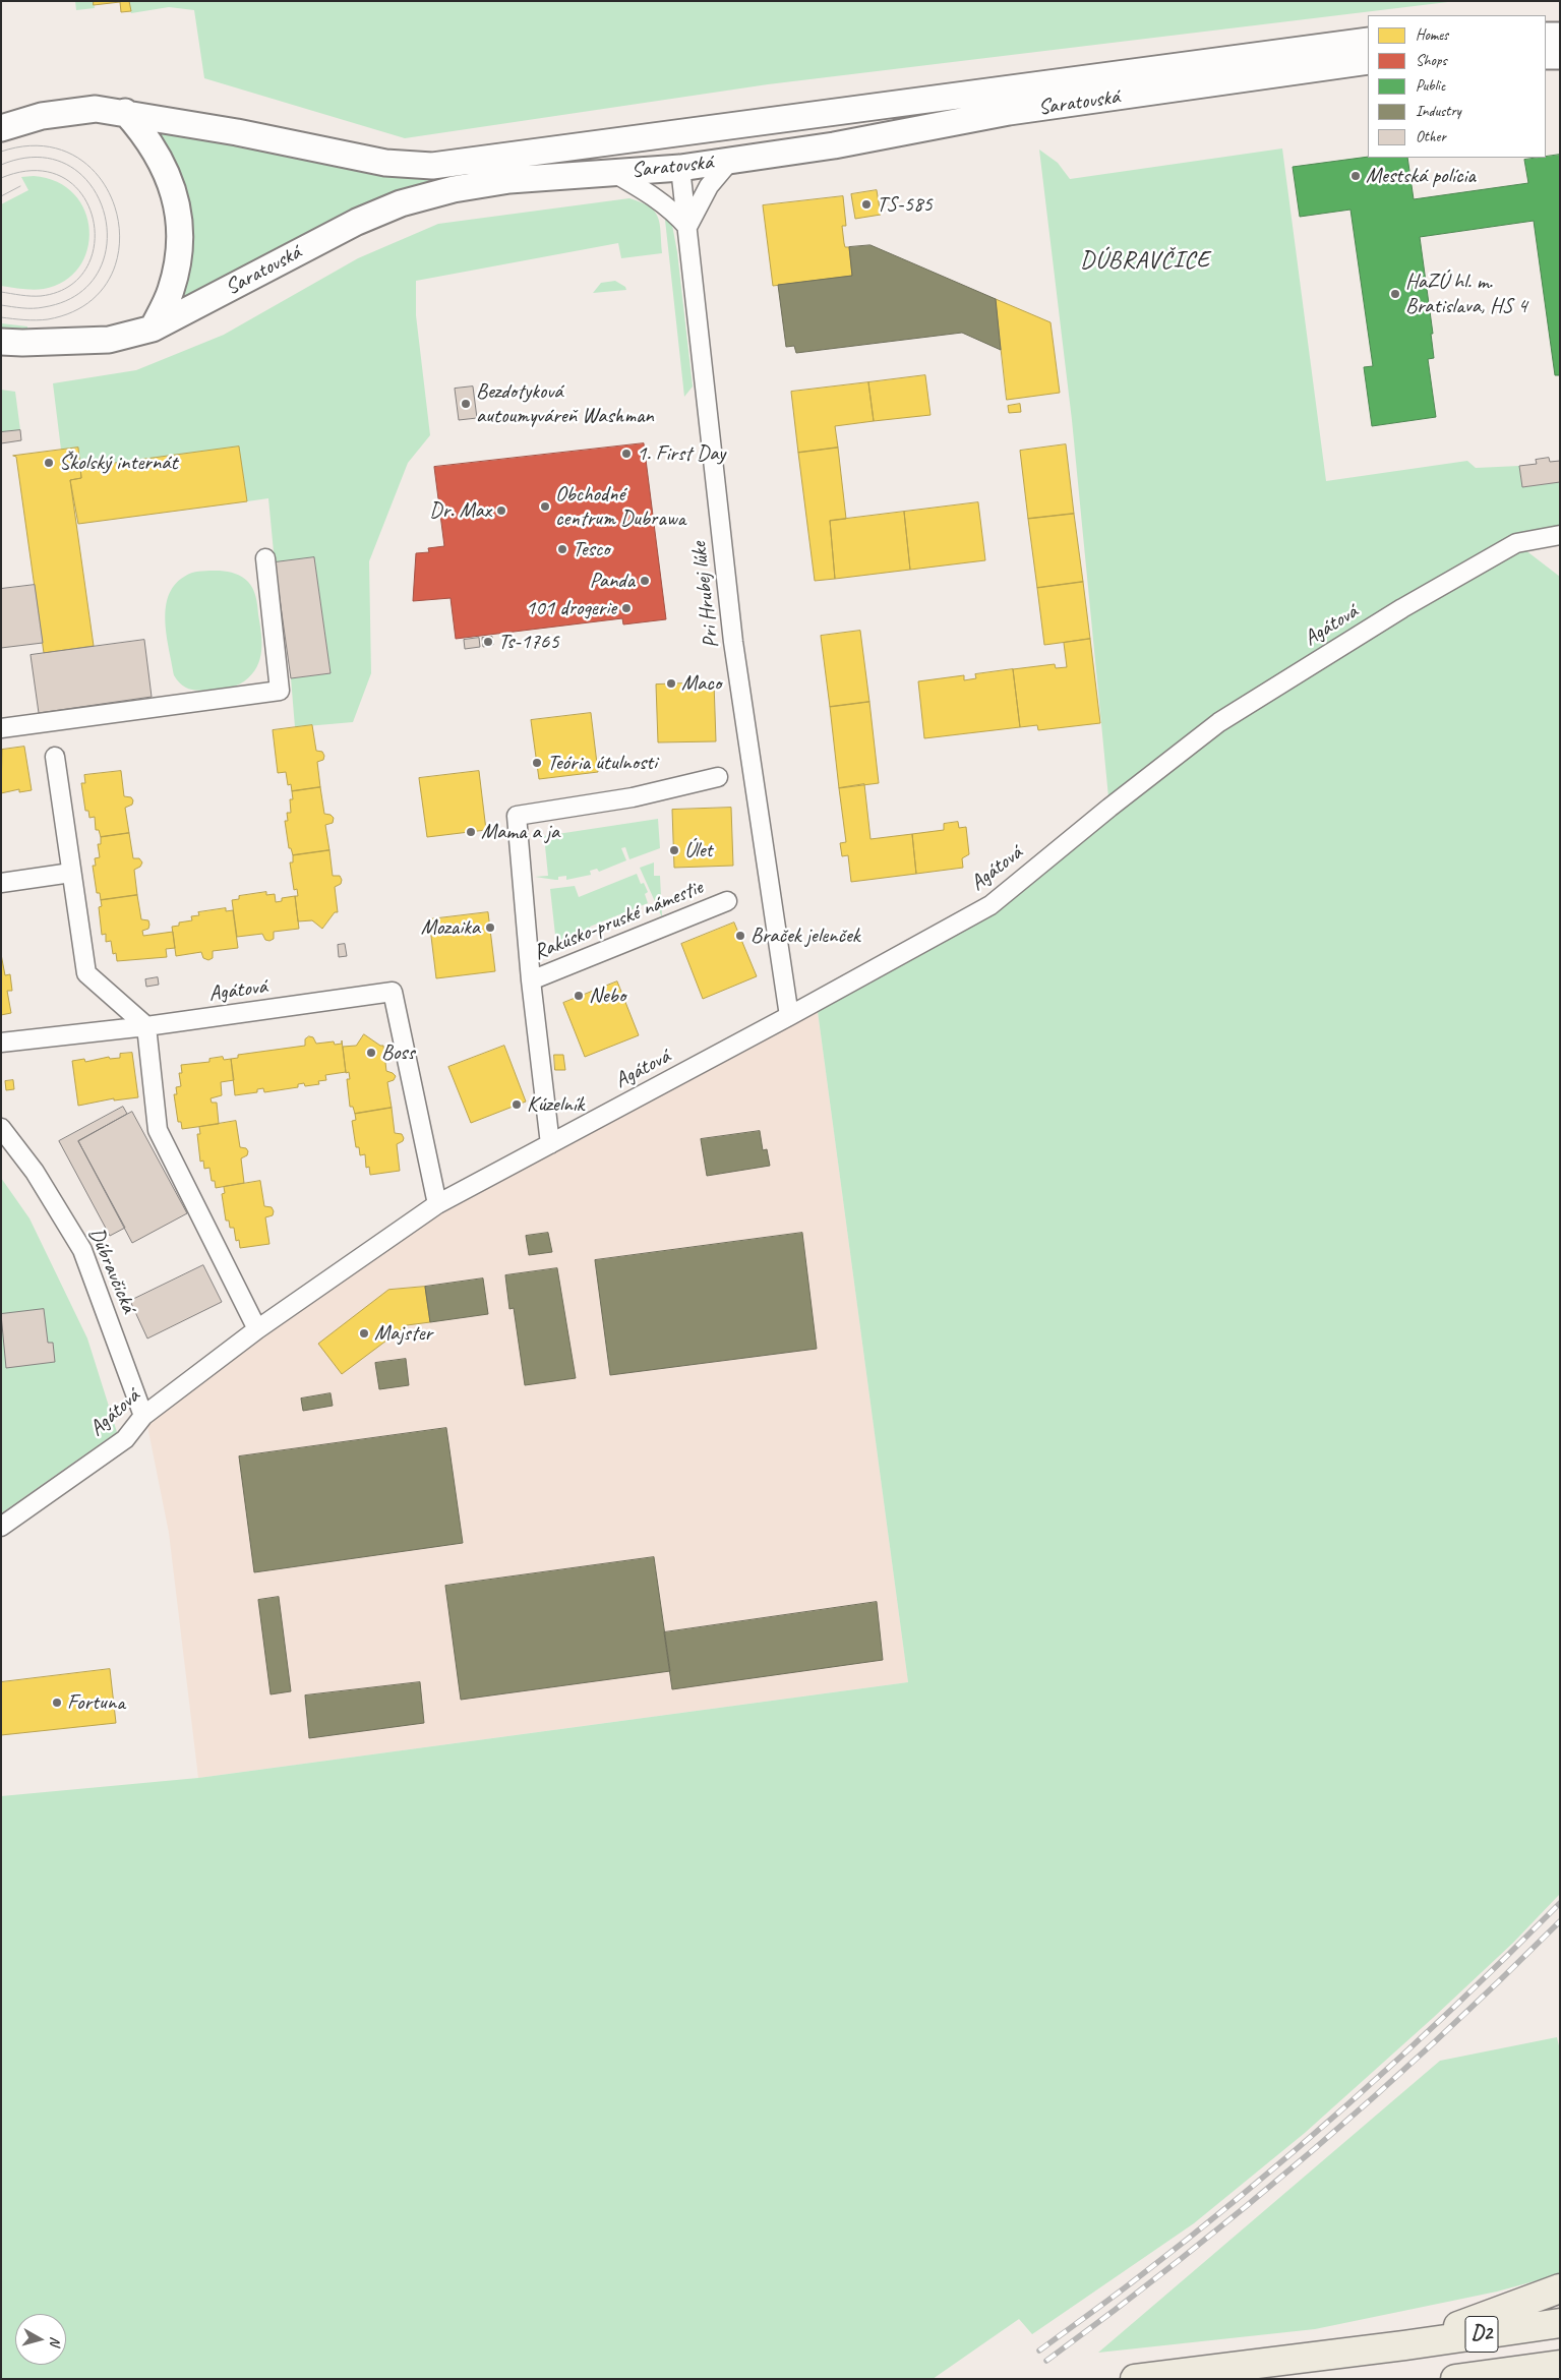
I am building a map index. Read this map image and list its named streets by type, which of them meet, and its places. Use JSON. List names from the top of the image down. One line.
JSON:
{"streets":{"highway":["D2"],"main road":["Saratovská"],"street":["Pri Hrubej lúke","Agátová","Rakúsko-pruské námestie","Dúbravčická"]},"crossings":[["Saratovská","Pri Hrubej lúke"],["Pri Hrubej lúke","Agátová"],["Agátová","Dúbravčická"]],"districts":["DÚBRAVČICE"],"places":["Mestská polícia","TS-585","HaZÚ hl. m. Bratislava, HS 4","Bezdotyková autoumyváreň Washman","1. First Day","Školský internát","Obchodné centrum Dubrawa","Dr. Max","Tesco","Panda","101 drogerie","Ts-1765","Maco","Teória útulnosti","Mama a ja","Úlet","Mozaika","Braček jelenček","Nebo","Boss","Kúzelník","Majster","Fortuna"],"legend":["Homes","Shops","Public","Industry","Other"],"north":"right"}
